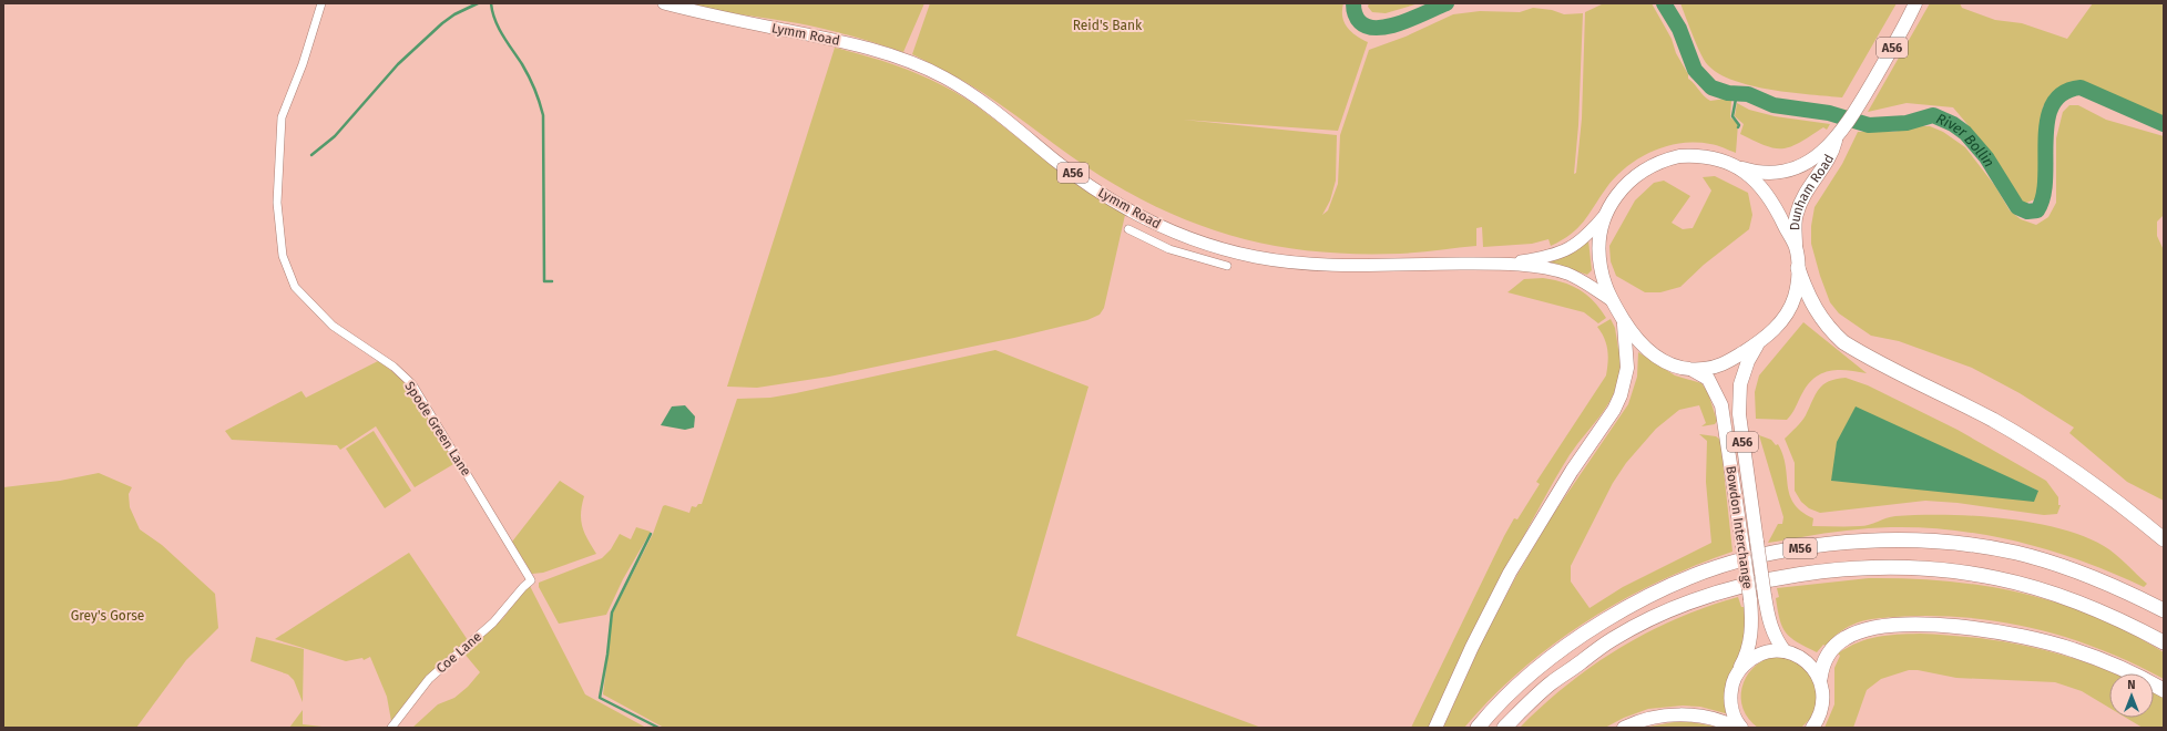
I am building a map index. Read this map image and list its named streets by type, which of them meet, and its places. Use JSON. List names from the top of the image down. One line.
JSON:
{"streets":{"highway":["A56","Dunham Road","Bowdon Interchange","M56"],"main road":["Lymm Road"],"street":["Spode Green Lane","Coe Lane"]},"crossings":[["Lymm Road","A56"],["A56","Dunham Road"],["A56","Bowdon Interchange"],["Spode Green Lane","Coe Lane"]],"water":["River Bollin"],"parks":["Reid's Bank","Grey's Gorse"],"north":"top"}
